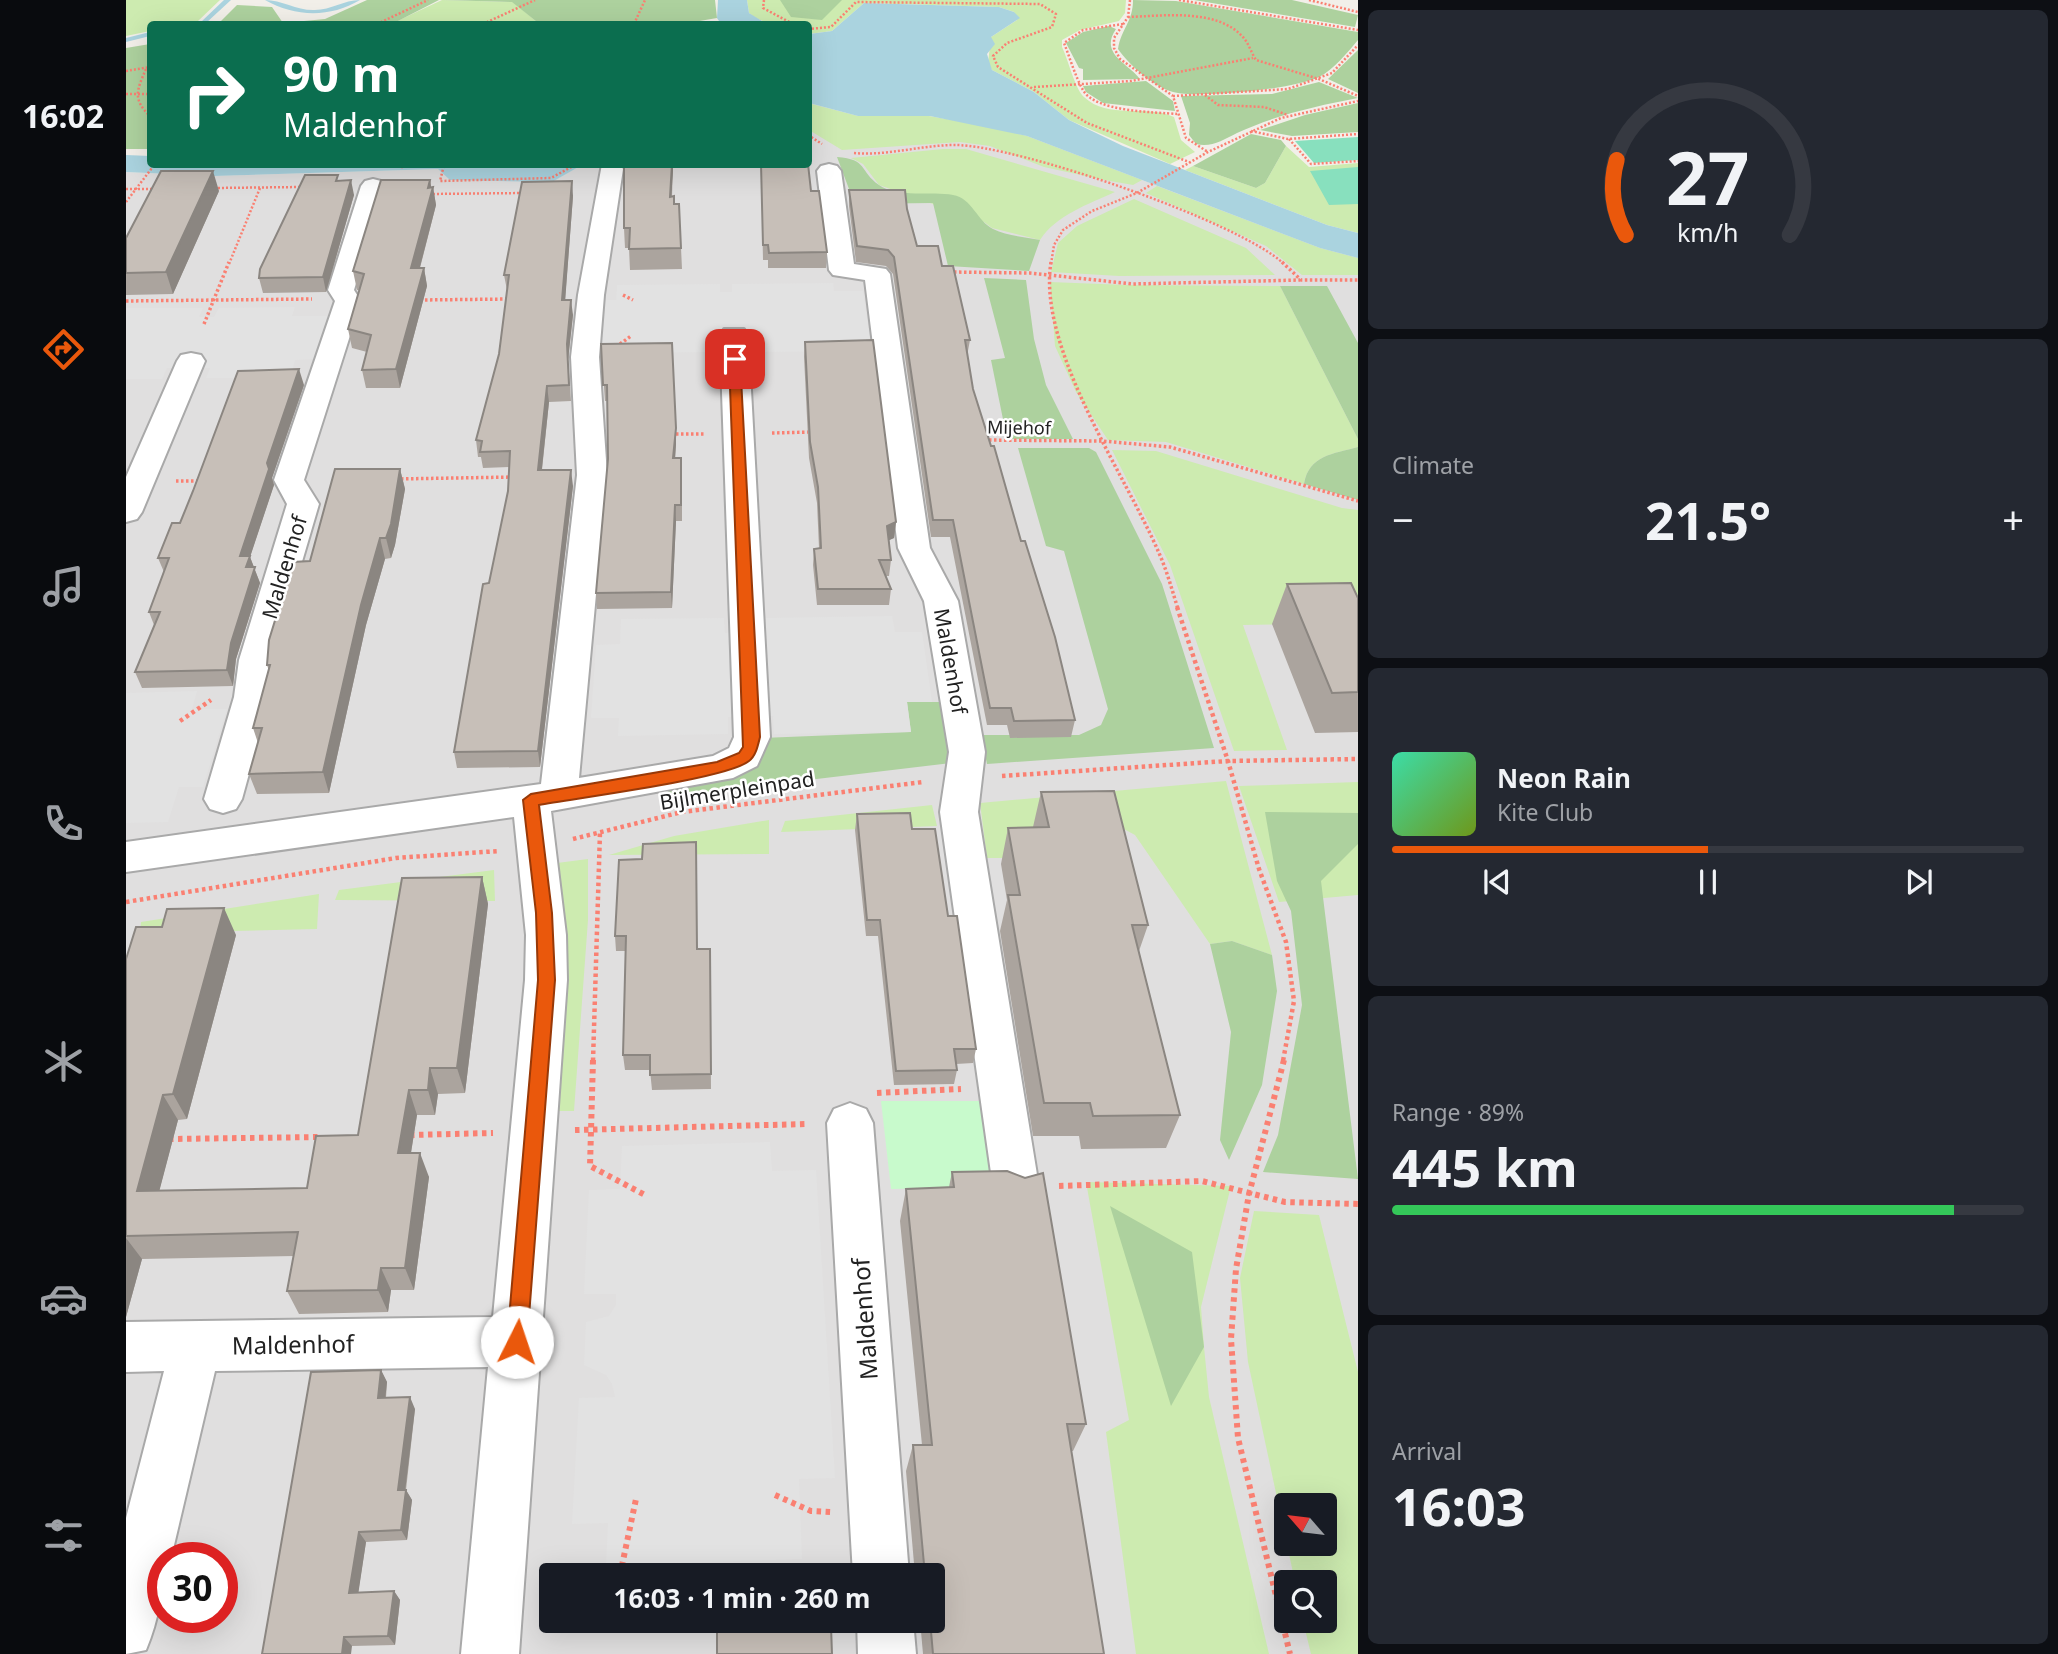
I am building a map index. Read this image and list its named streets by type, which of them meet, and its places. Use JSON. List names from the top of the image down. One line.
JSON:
{"streets":{"street":["Maldenhof"],"path":["Mijehof","Bijlmerpleinpad"]},"crossings":[["Maldenhof","Bijlmerpleinpad"]],"north":"top left","page":{"tabs":"16:02","turn":["90 m","Maldenhof"],"tile":["Climate",["Range · 89%","445 km"],["Arrival","16:03"]],"heat":["−","21.5°","+"],"song":["Neon Rain","Kite Club"],"limit":"30","trip":"16:03 · 1 min · 260 m","gauge":["27","km/h"]}}
